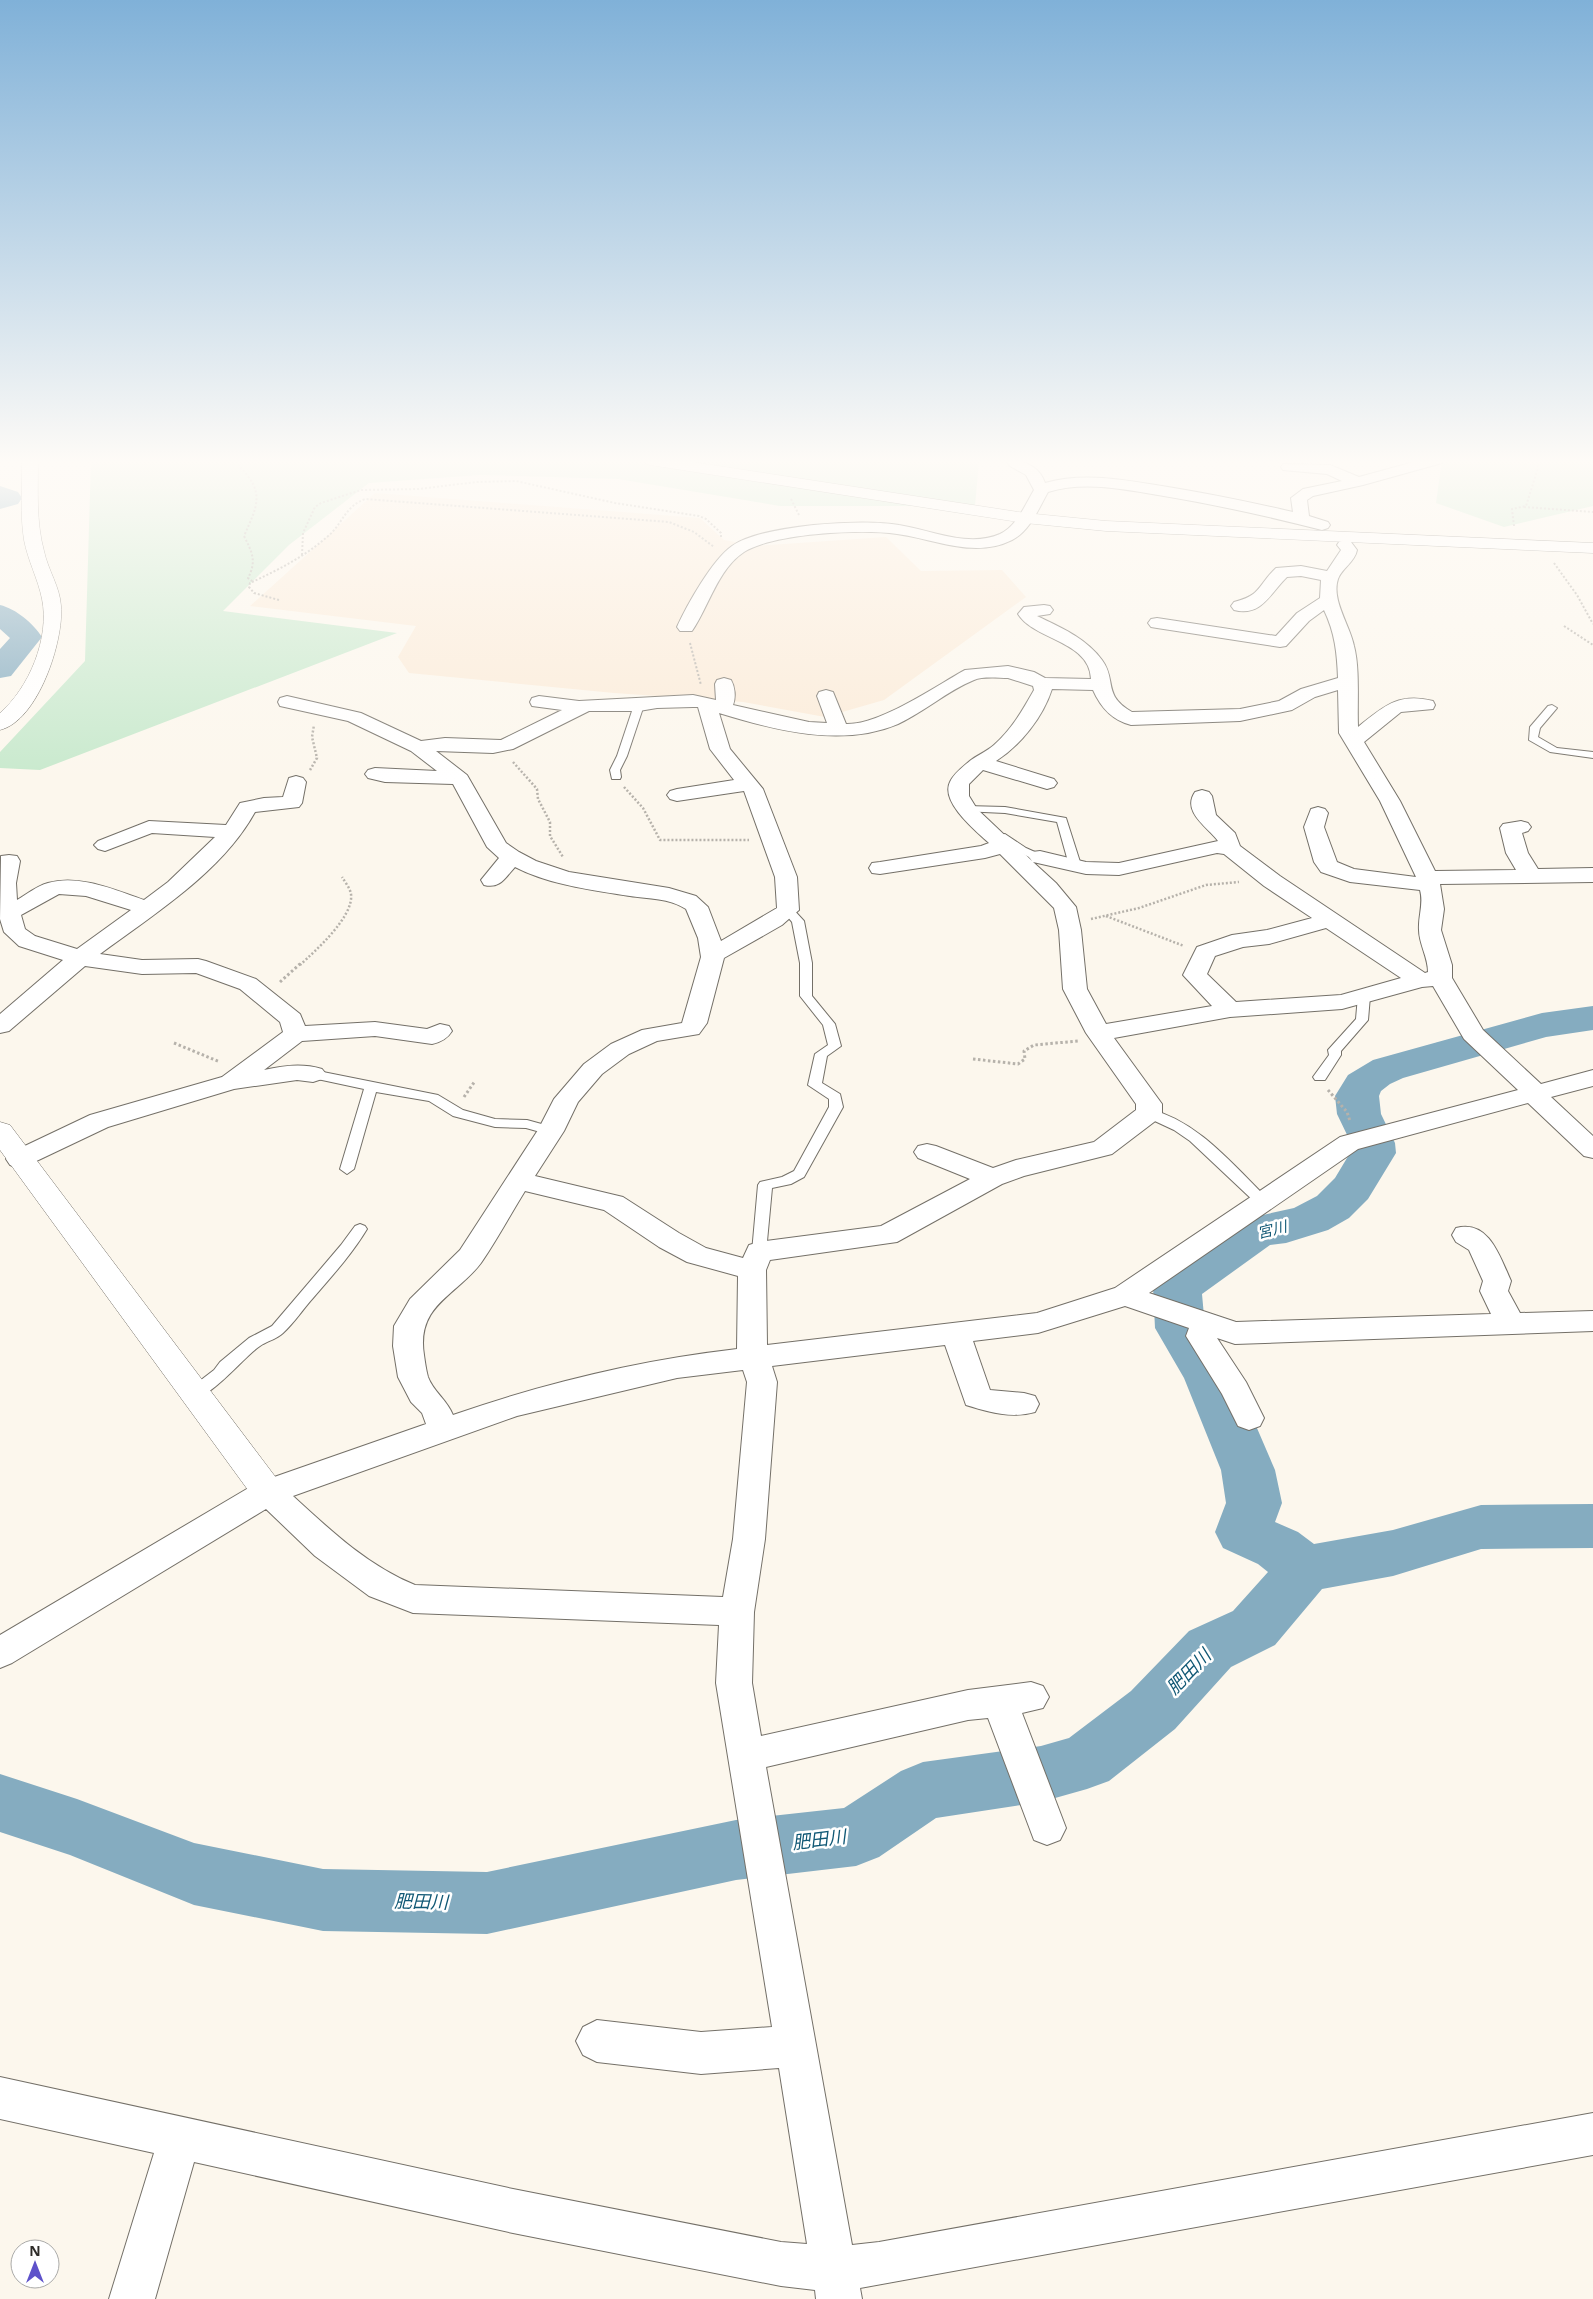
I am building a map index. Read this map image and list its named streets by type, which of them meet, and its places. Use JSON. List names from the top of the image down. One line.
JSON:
{"water":["宮川","肥田川"],"north":"top"}
